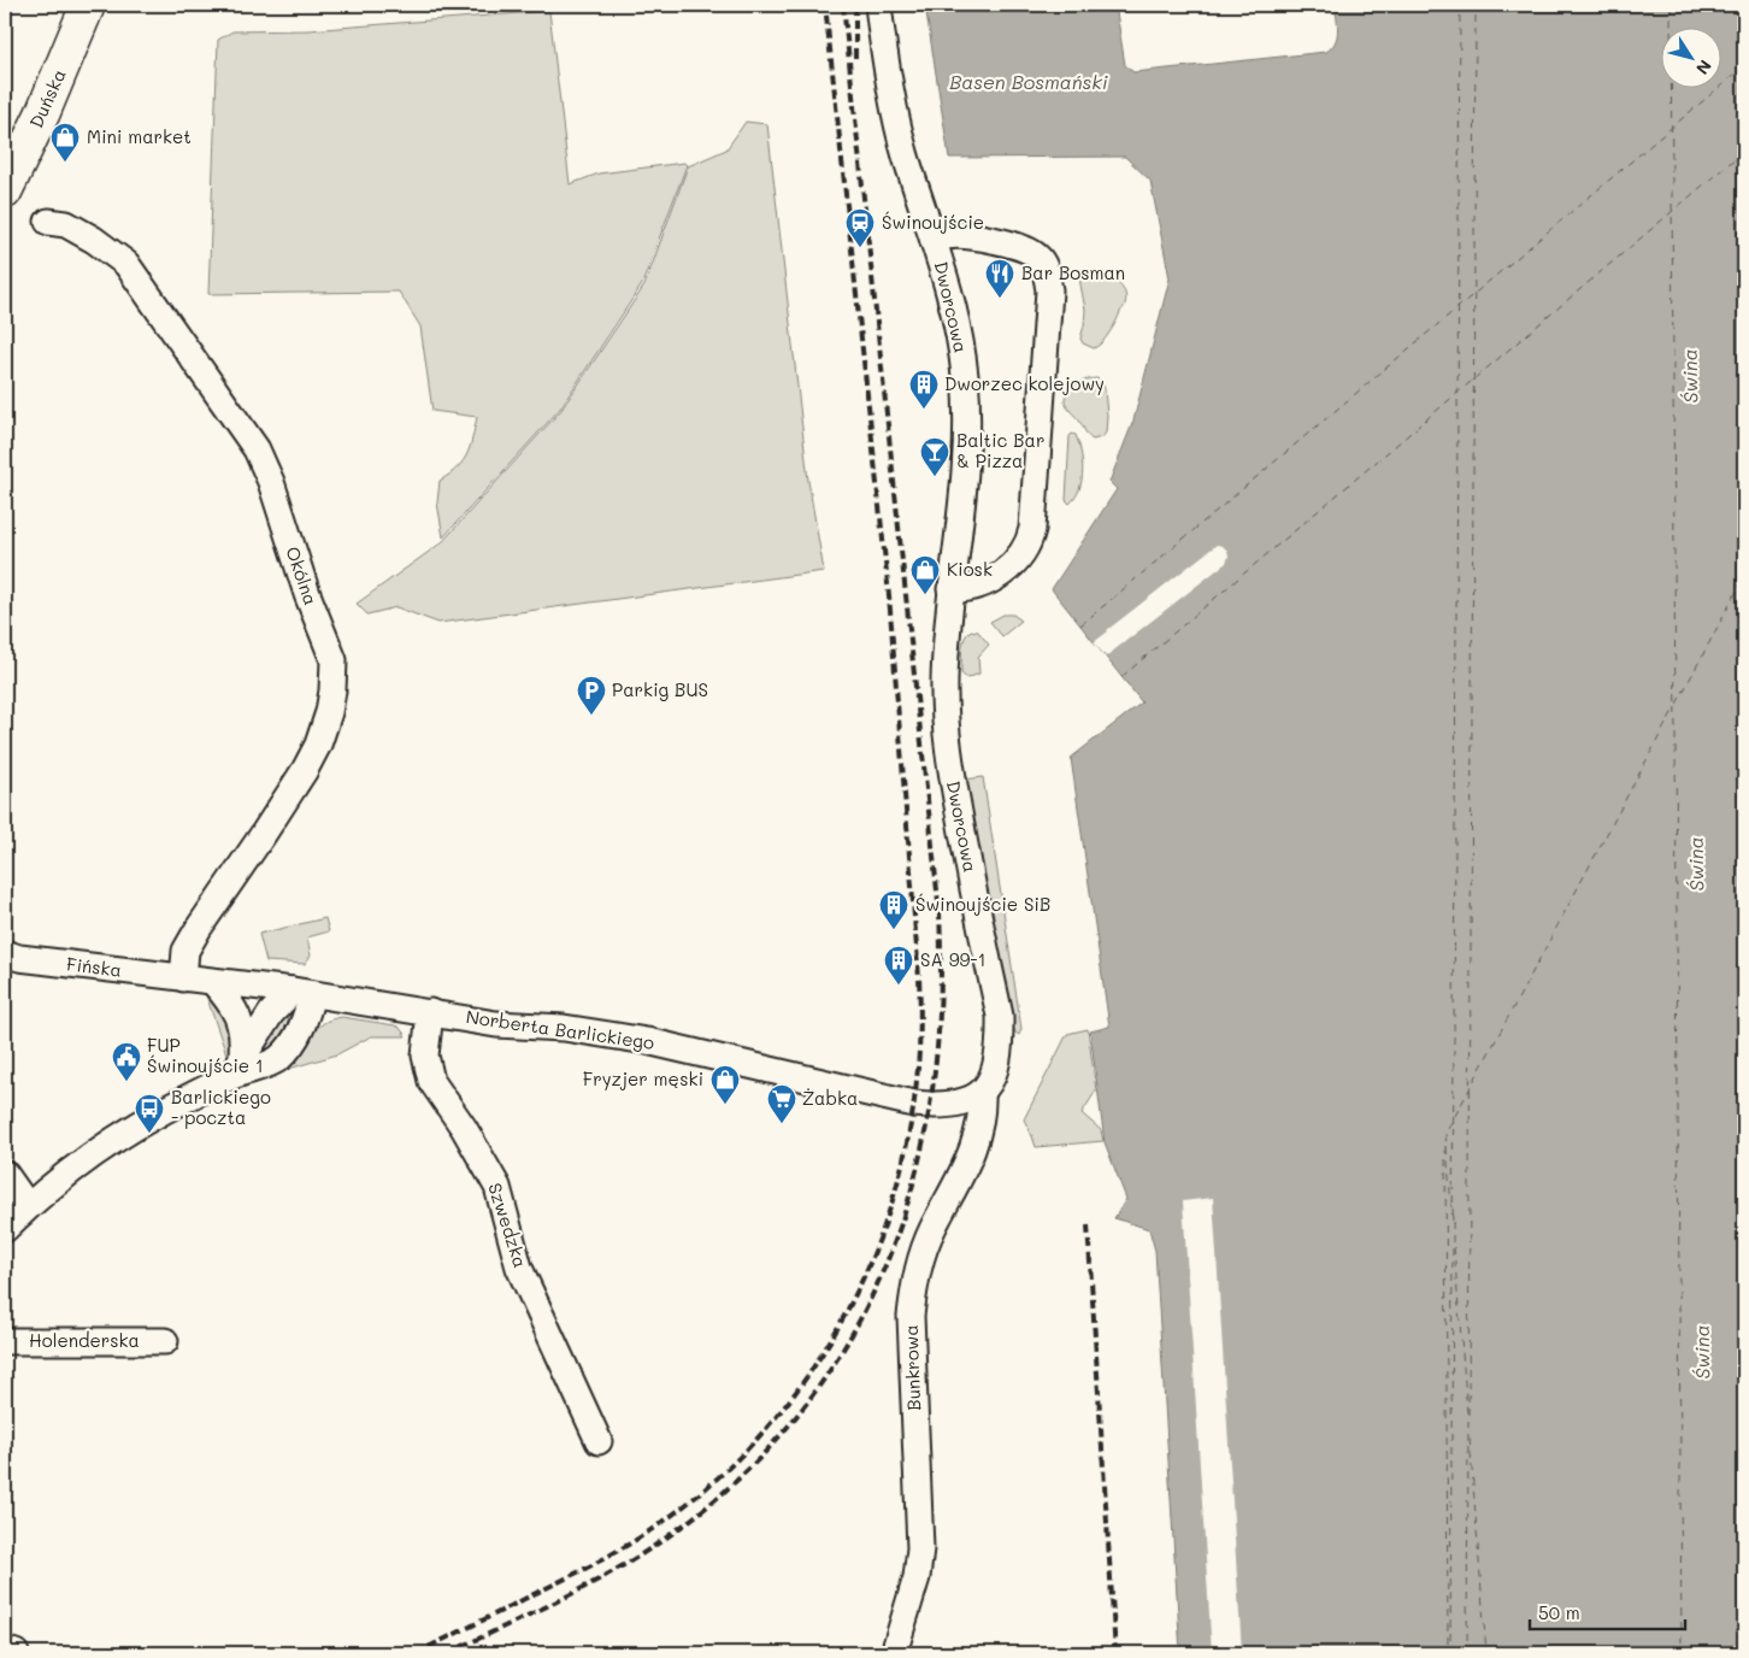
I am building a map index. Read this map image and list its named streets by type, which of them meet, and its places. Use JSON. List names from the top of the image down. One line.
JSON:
{"streets":{"highway":["Duńska"],"street":["Dworcowa","Okólna","Fińska","Norberta Barlickiego","Szwedzka","Holenderska","Bunkrowa"]},"crossings":[["Dworcowa","Norberta Barlickiego"],["Dworcowa","Bunkrowa"],["Okólna","Fińska"],["Okólna","Norberta Barlickiego"],["Fińska","Norberta Barlickiego"],["Norberta Barlickiego","Szwedzka"],["Norberta Barlickiego","Bunkrowa"]],"water":["Basen Bosmański","Świna"],"places":{"shop":["Mini market","Kiosk","Fryzjer męski"],"station":["Świnoujście"],"restaurant":["Bar Bosman"],"building":["Dworzec kolejowy","Świnoujście SiB","SA 99-1"],"bar":["Baltic Bar & Pizza"],"parking":["Parkig BUS"],"public building":["FUP Świnoujście 1"],"supermarket":["Żabka"],"bus stop":["Barlickiego - poczta"]},"scale_bar":"50 m","north":"bottom right"}
